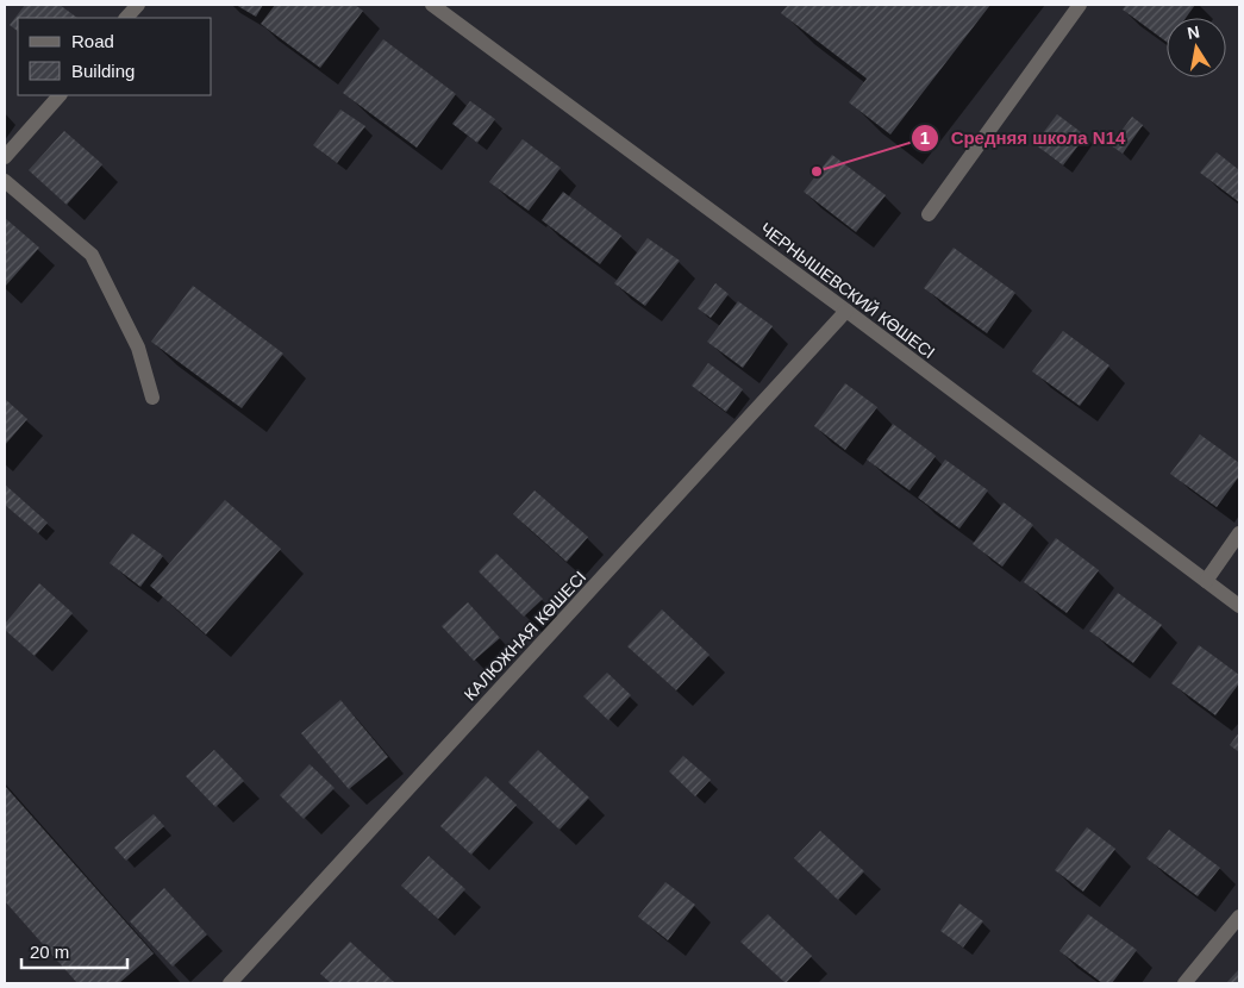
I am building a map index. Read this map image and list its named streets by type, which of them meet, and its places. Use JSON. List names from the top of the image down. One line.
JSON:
{"streets":{"street":["ЧЕРНЫШЕВСКИЙ КӨШЕСІ","КАЛЮЖНАЯ КӨШЕСІ"]},"crossings":[["ЧЕРНЫШЕВСКИЙ КӨШЕСІ","КАЛЮЖНАЯ КӨШЕСІ"]],"places":["Средняя школа N14"],"legend":["Road","Building"],"scale_bar":"20 m","north":"top"}
